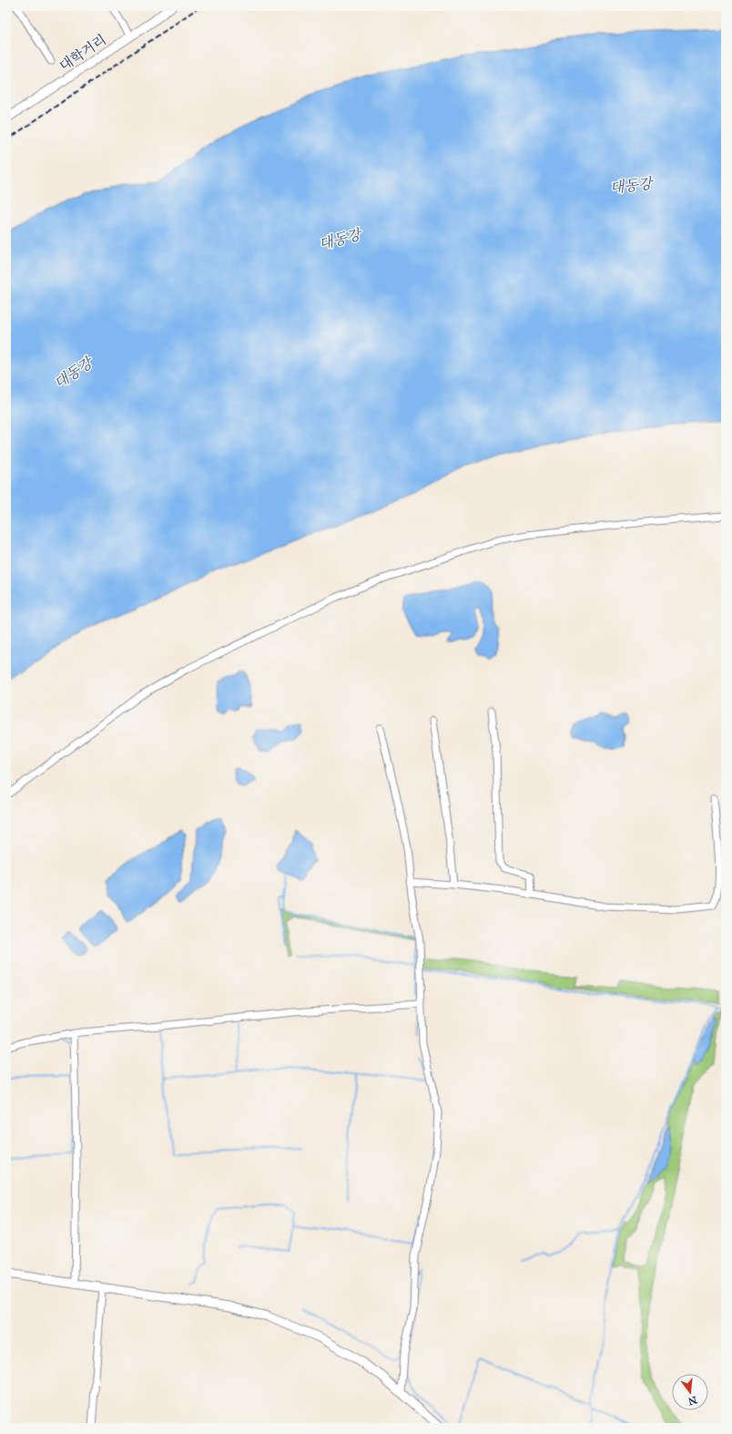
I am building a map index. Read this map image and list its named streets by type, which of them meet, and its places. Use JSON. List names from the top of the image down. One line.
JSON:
{"streets":{"main road":["대학거리"]},"water":["대동강"],"north":"bottom"}
